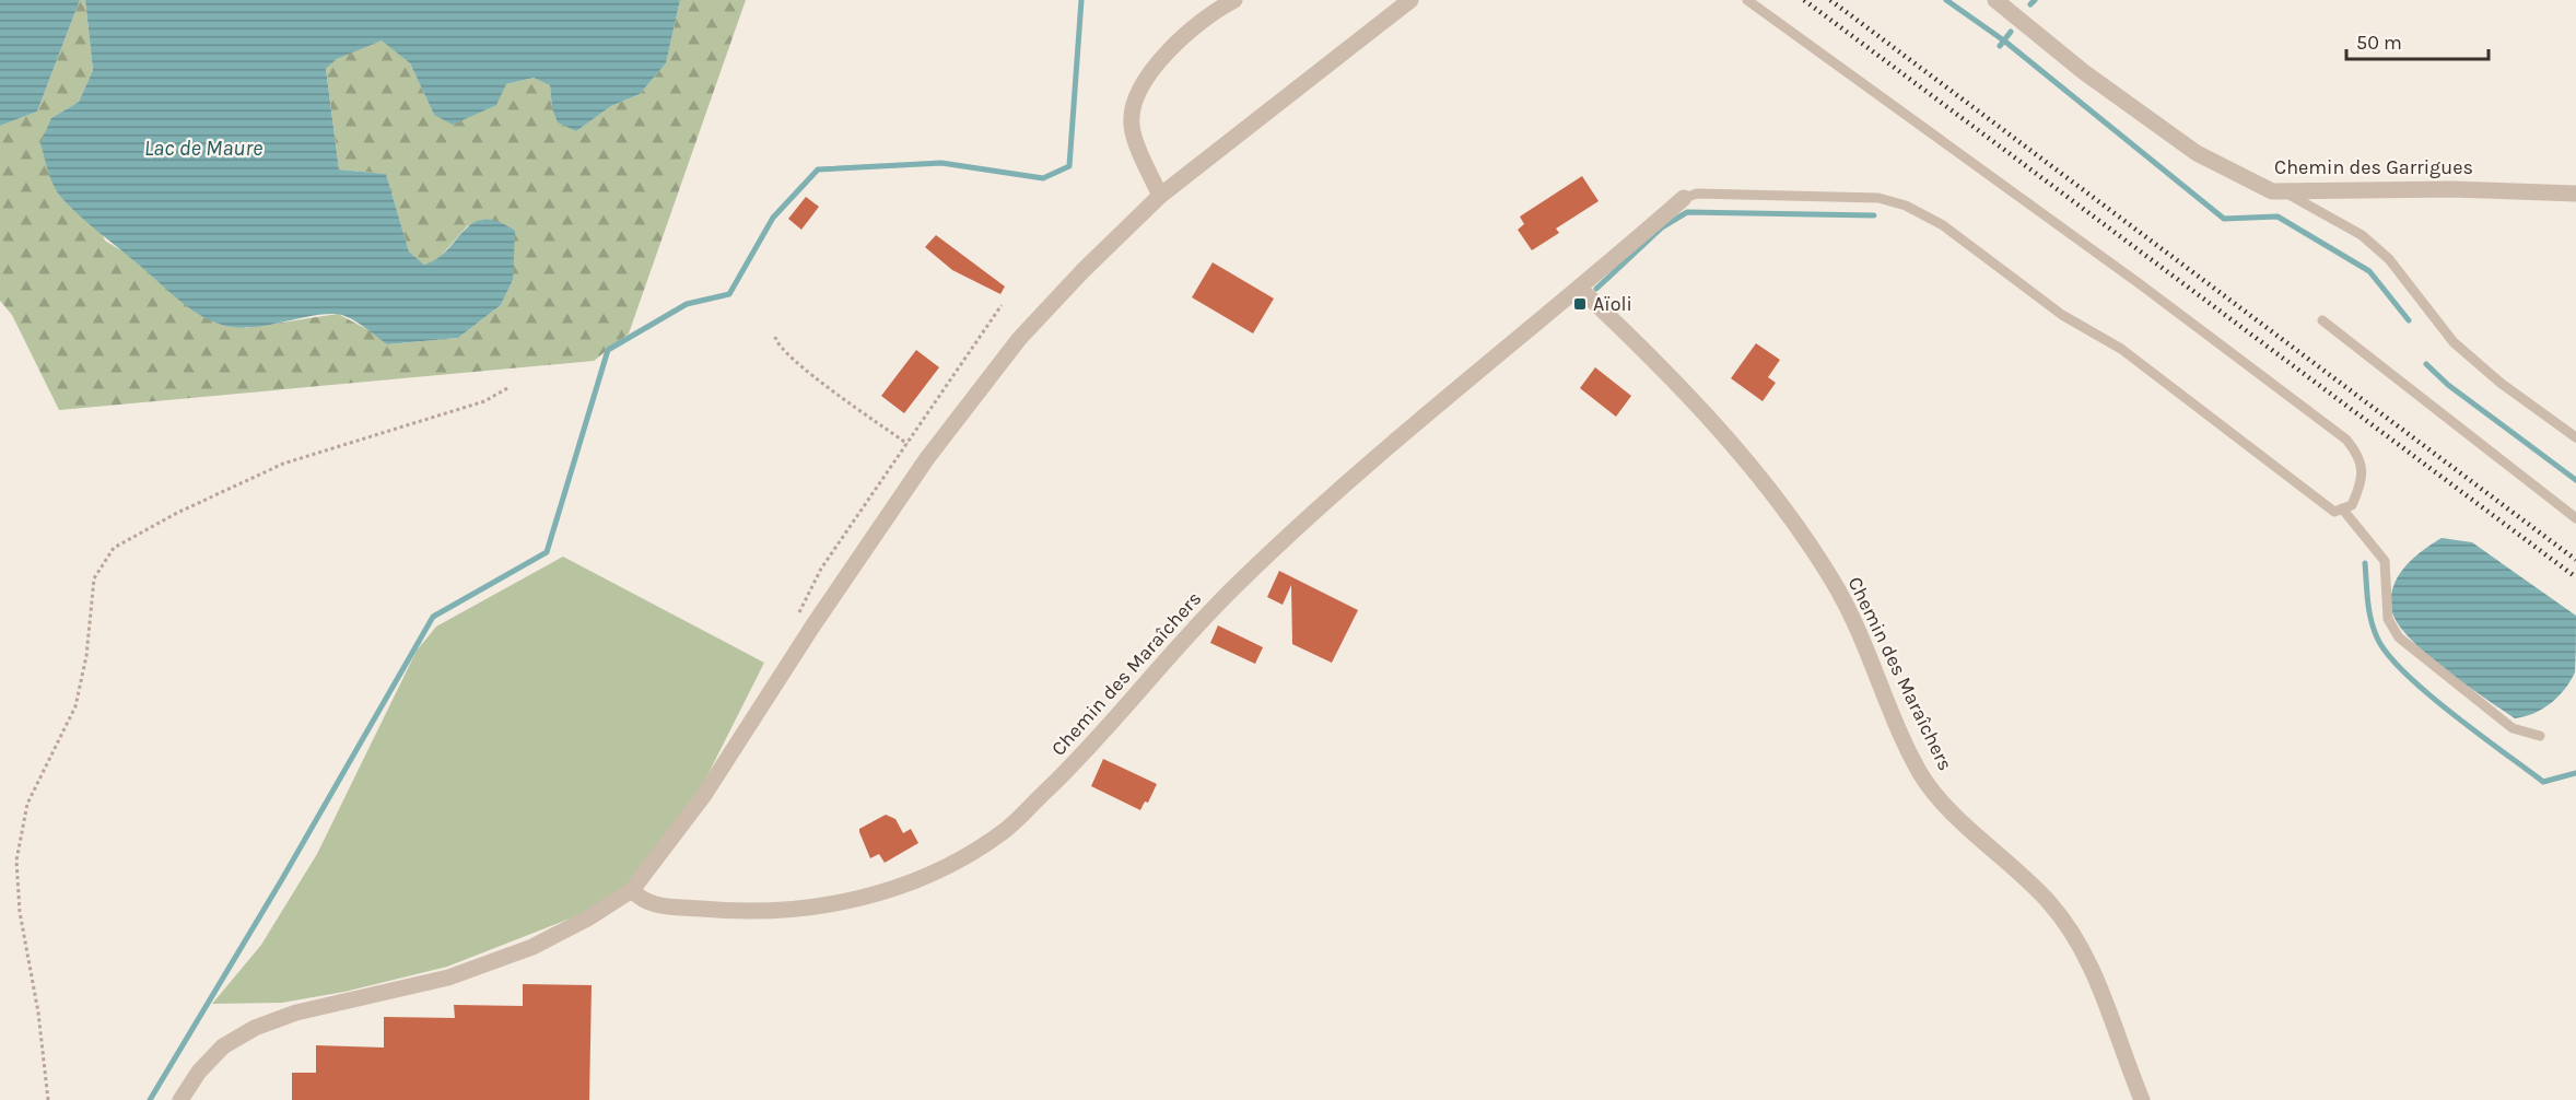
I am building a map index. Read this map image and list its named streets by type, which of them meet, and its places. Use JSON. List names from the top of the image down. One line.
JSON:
{"streets":{"street":["Chemin des Garrigues","Chemin des Maraîchers"]},"water":["Lac de Maure"],"places":{"transit":["Aïoli"]},"scale_bar":"50 m"}
